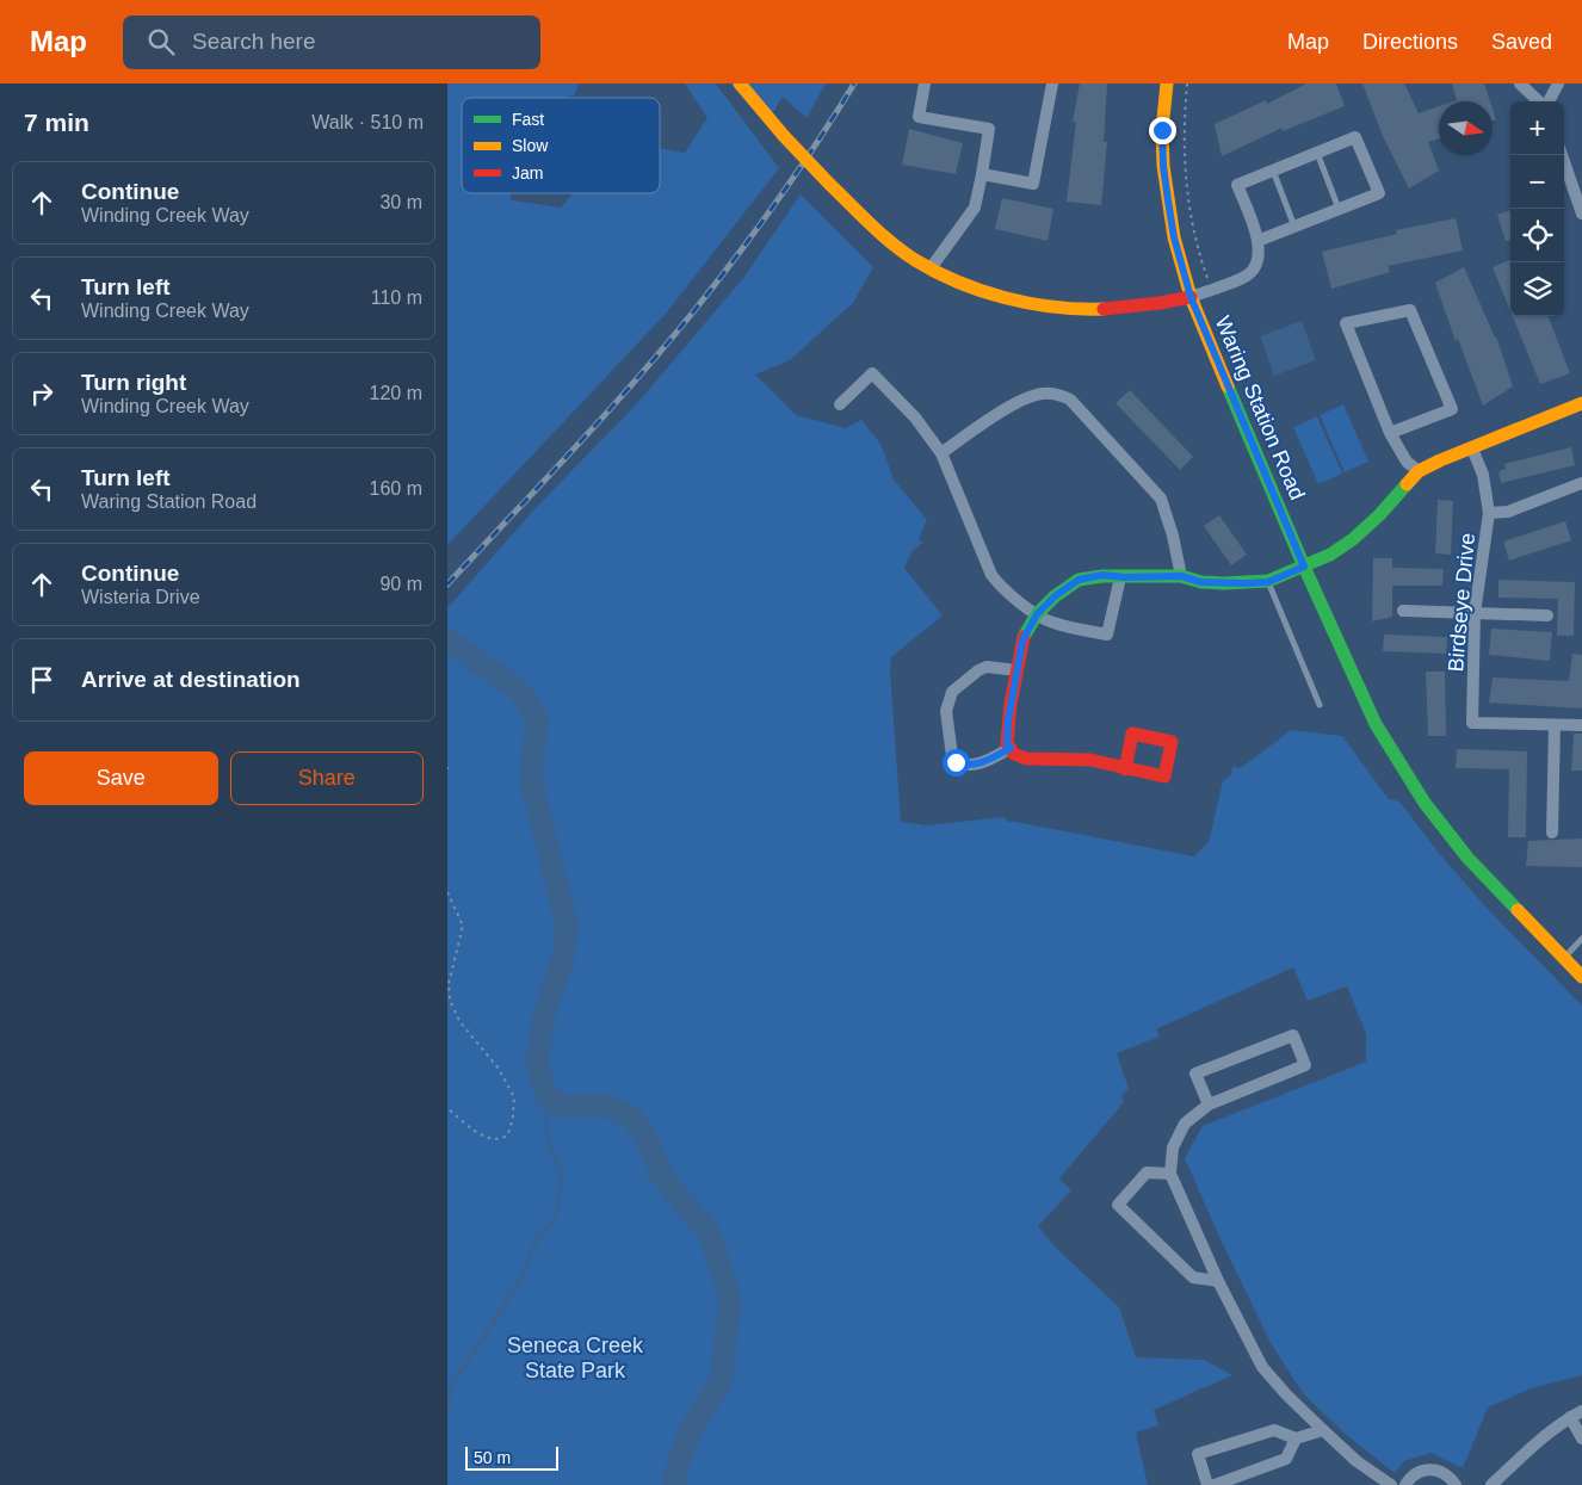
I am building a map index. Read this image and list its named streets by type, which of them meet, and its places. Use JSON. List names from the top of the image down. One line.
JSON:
{"streets":{"street":["Waring Station Road","Birdseye Drive"]},"parks":["Seneca Creek State Park"],"legend":["Fast","Slow","Jam"],"scale_bar":"50 m","north":"right","page":{"header":"Map","search":"Search here","nav":["Map","Directions","Saved"],"heading":["7 min","Walk · 510 m"],"map_buttons":["+","−"],"list":[["Continue","Winding Creek Way","30 m"],["Turn left","Winding Creek Way","110 m"],["Turn right","Winding Creek Way","120 m"],["Turn left","Waring Station Road","160 m"],["Continue","Wisteria Drive","90 m"],"Arrive at destination"],"buttons":["Save","Share"],"scale":"50 m"}}
